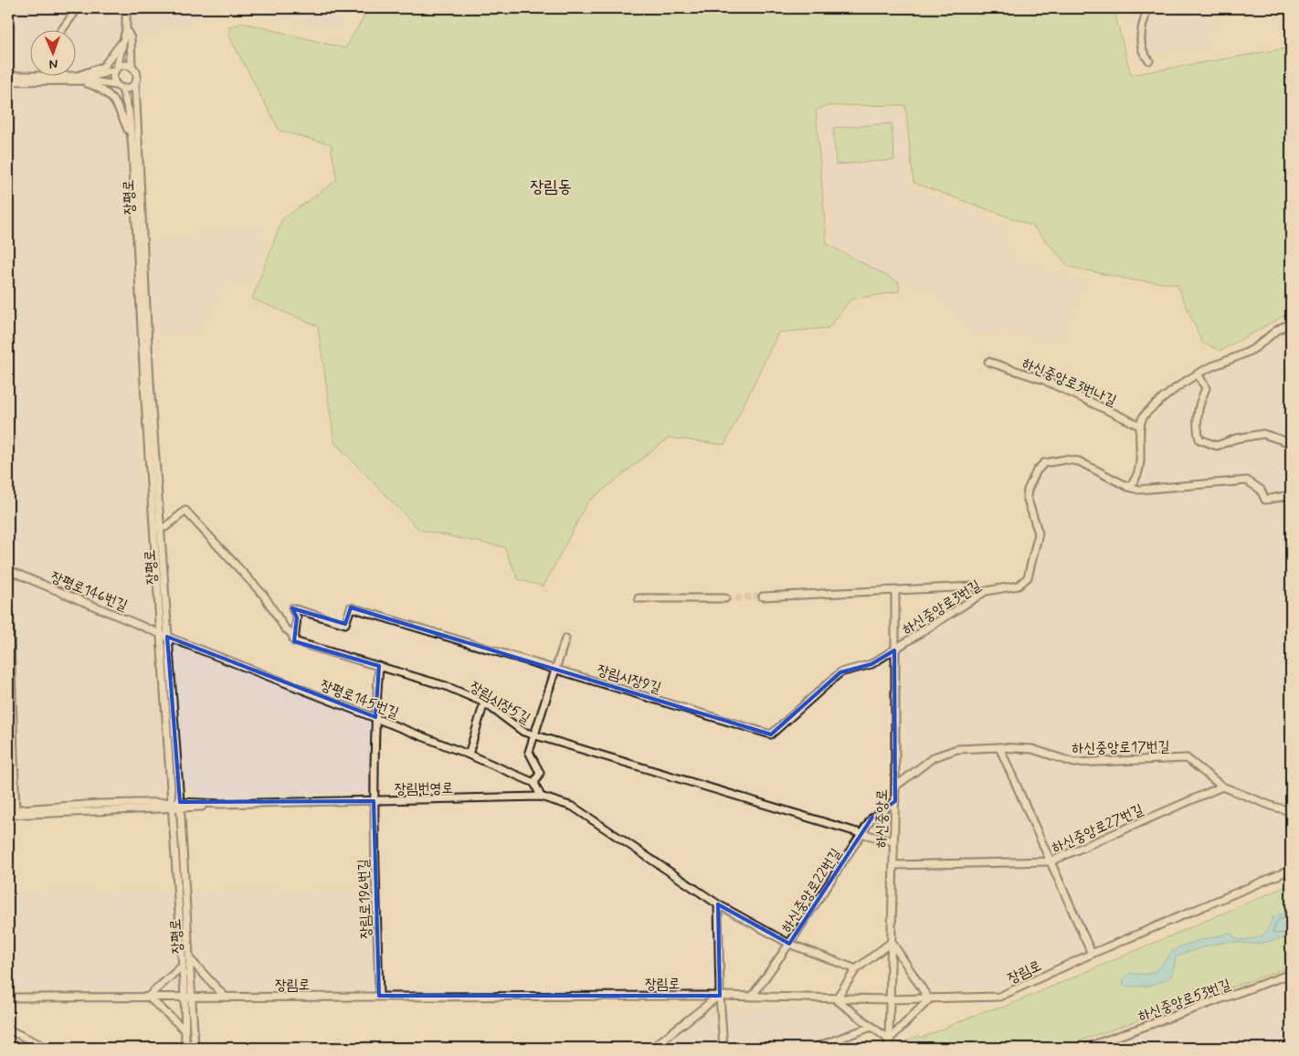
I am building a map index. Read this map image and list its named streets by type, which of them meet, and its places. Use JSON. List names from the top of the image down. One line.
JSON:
{"streets":{"street":["장평로","하신중앙로3번나길","장평로146번길","하신중앙로3번길","장림시장9길","장평로145번길","장림시장5길","하신중앙로17번길","장림번영로","하신중앙로","하신중앙로27번길","하신중앙로22번길","장림로196번길","장림로","하신중앙로53번길"]},"crossings":[["장평로","장평로146번길"],["장평로","장평로145번길"],["장평로","장림번영로"],["장평로","장림로"],["장평로146번길","장평로145번길"],["하신중앙로3번길","장림시장9길"],["하신중앙로3번길","하신중앙로"],["장림시장9길","장림시장5길"],["장림시장9길","하신중앙로"],["장평로145번길","장림로196번길"],["장림시장5길","하신중앙로"],["장림시장5길","하신중앙로22번길"],["장림시장5길","장림로196번길"],["하신중앙로17번길","하신중앙로"],["하신중앙로17번길","하신중앙로27번길"],["장림번영로","하신중앙로22번길"],["장림번영로","장림로196번길"],["하신중앙로","하신중앙로27번길"],["하신중앙로","하신중앙로22번길"],["하신중앙로","장림로"],["하신중앙로22번길","장림로"],["장림로196번길","장림로"]],"districts":["장림동"],"north":"bottom"}
